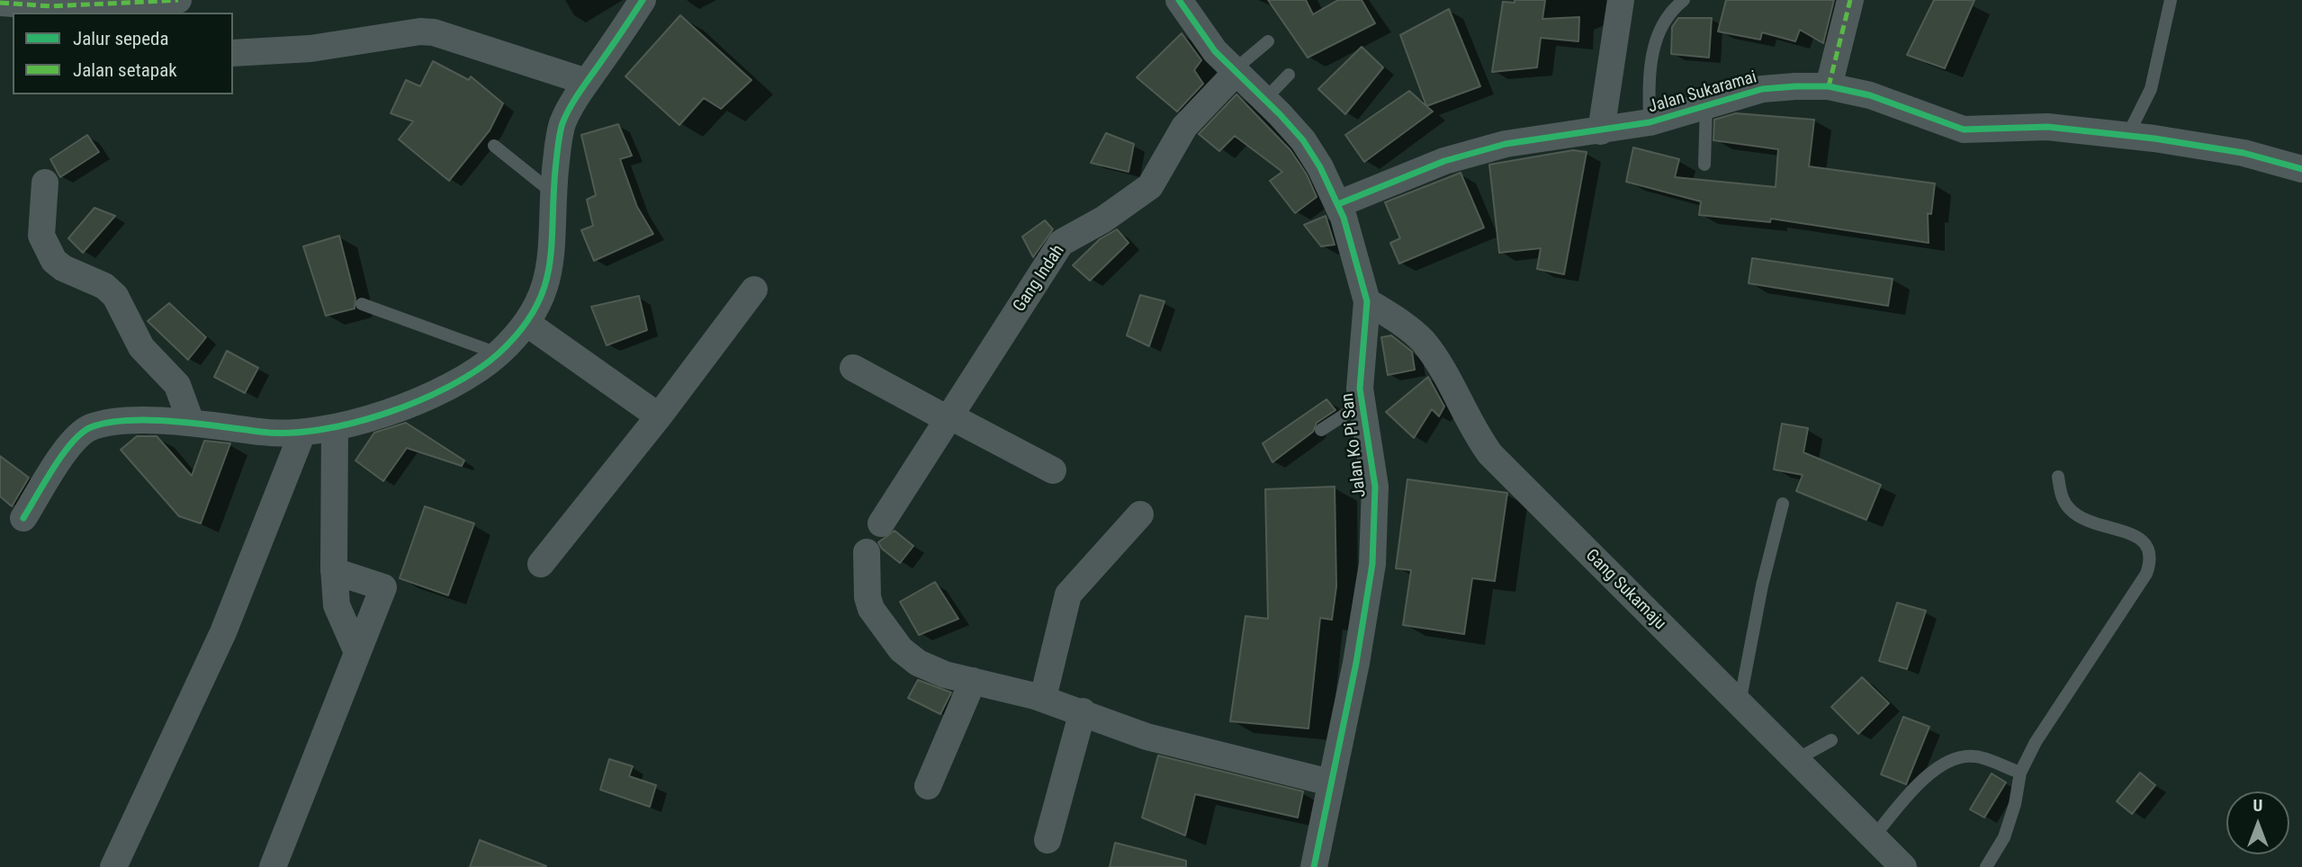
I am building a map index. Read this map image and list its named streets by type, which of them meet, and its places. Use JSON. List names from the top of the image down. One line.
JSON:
{"streets":{"street":["Jalan Sukaramai","Gang Indah","Jalan Ko Pi San","Gang Sukamaju"]},"crossings":[["Jalan Sukaramai","Jalan Ko Pi San"],["Gang Indah","Jalan Ko Pi San"],["Jalan Ko Pi San","Gang Sukamaju"]],"legend":["Jalur sepeda","Jalan setapak"],"north":"top"}
